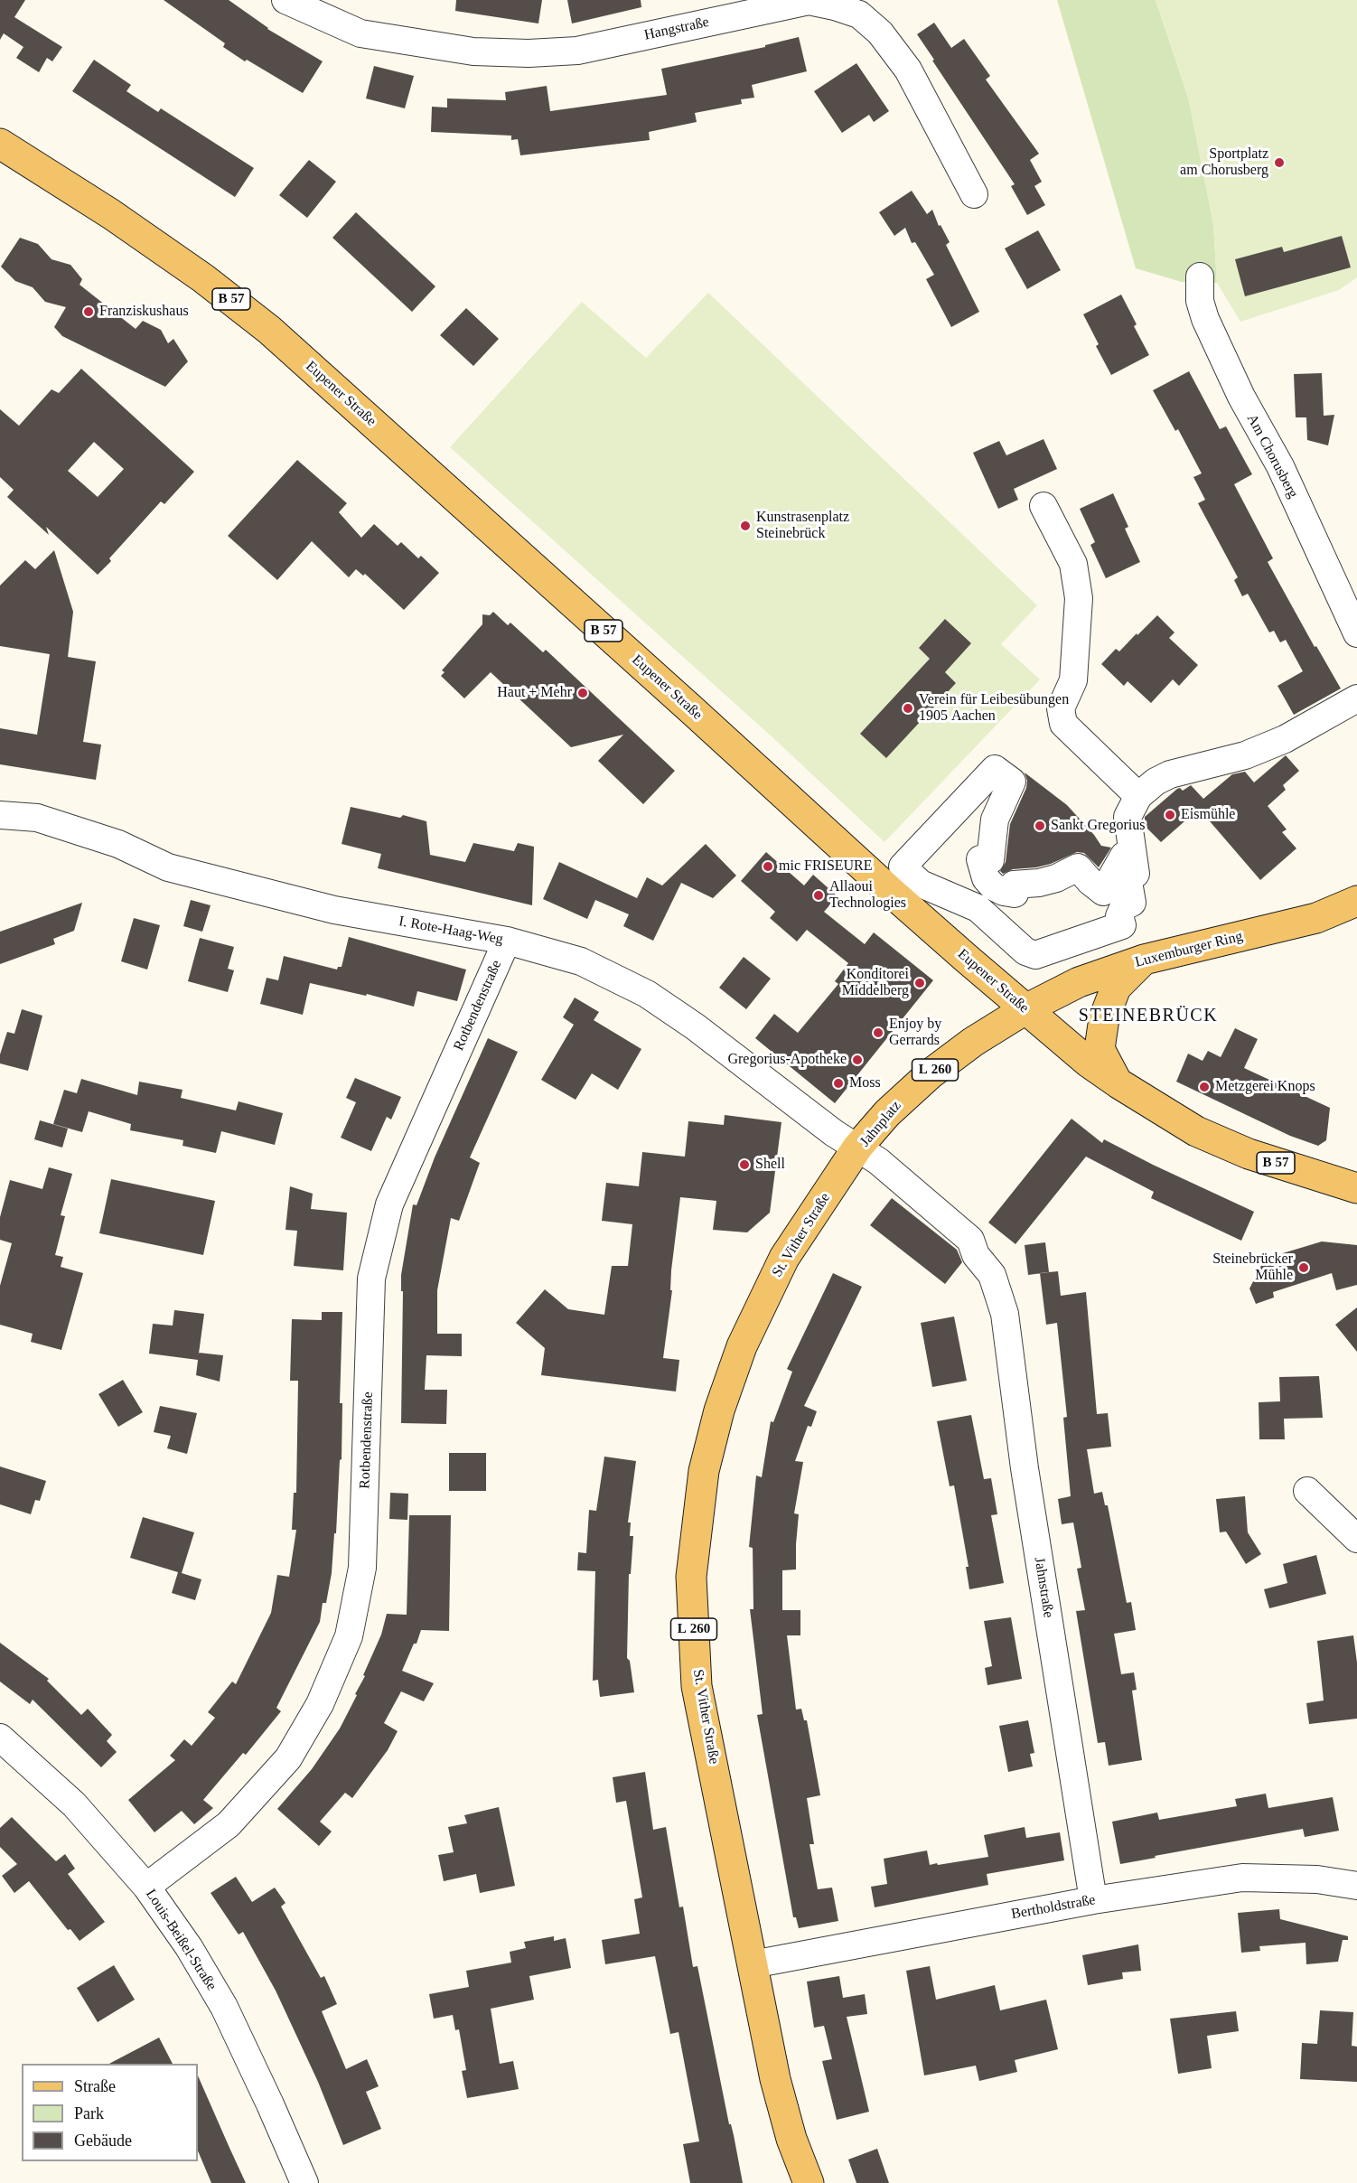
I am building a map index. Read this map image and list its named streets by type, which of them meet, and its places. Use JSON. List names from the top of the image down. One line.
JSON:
{"streets":{"main road":["B 57","Eupener Straße","Luxemburger Ring","L 260","Jahnplatz","St. Vither Straße"],"street":["Hangstraße","Am Chorusberg","I. Rote-Haag-Weg","Rotbendenstraße","Jahnstraße","Bertholdstraße","Louis-Beißel-Straße"]},"crossings":[["B 57","Eupener Straße"],["B 57","Luxemburger Ring"],["Eupener Straße","Luxemburger Ring"],["Eupener Straße","Jahnplatz"],["I. Rote-Haag-Weg","Rotbendenstraße"],["I. Rote-Haag-Weg","Jahnplatz"],["I. Rote-Haag-Weg","St. Vither Straße"],["Luxemburger Ring","Jahnplatz"],["Rotbendenstraße","Louis-Beißel-Straße"],["Jahnplatz","St. Vither Straße"],["Jahnplatz","Jahnstraße"],["St. Vither Straße","Bertholdstraße"],["Jahnstraße","Bertholdstraße"]],"districts":["STEINEBRÜCK"],"places":["Sportplatz am Chorusberg","Franziskushaus","Kunstrasenplatz Steinebrück","Haut + Mehr","Verein für Leibesübungen 1905 Aachen","Eismühle","Sankt Gregorius","mic FRISEURE","Allaoui Technologies","Konditorei Middelberg","Enjoy by Gerrards","Gregorius-Apotheke","Moss","Metzgerei Knops","Shell","Steinebrücker Mühle"],"legend":["Straße","Park","Gebäude"]}
